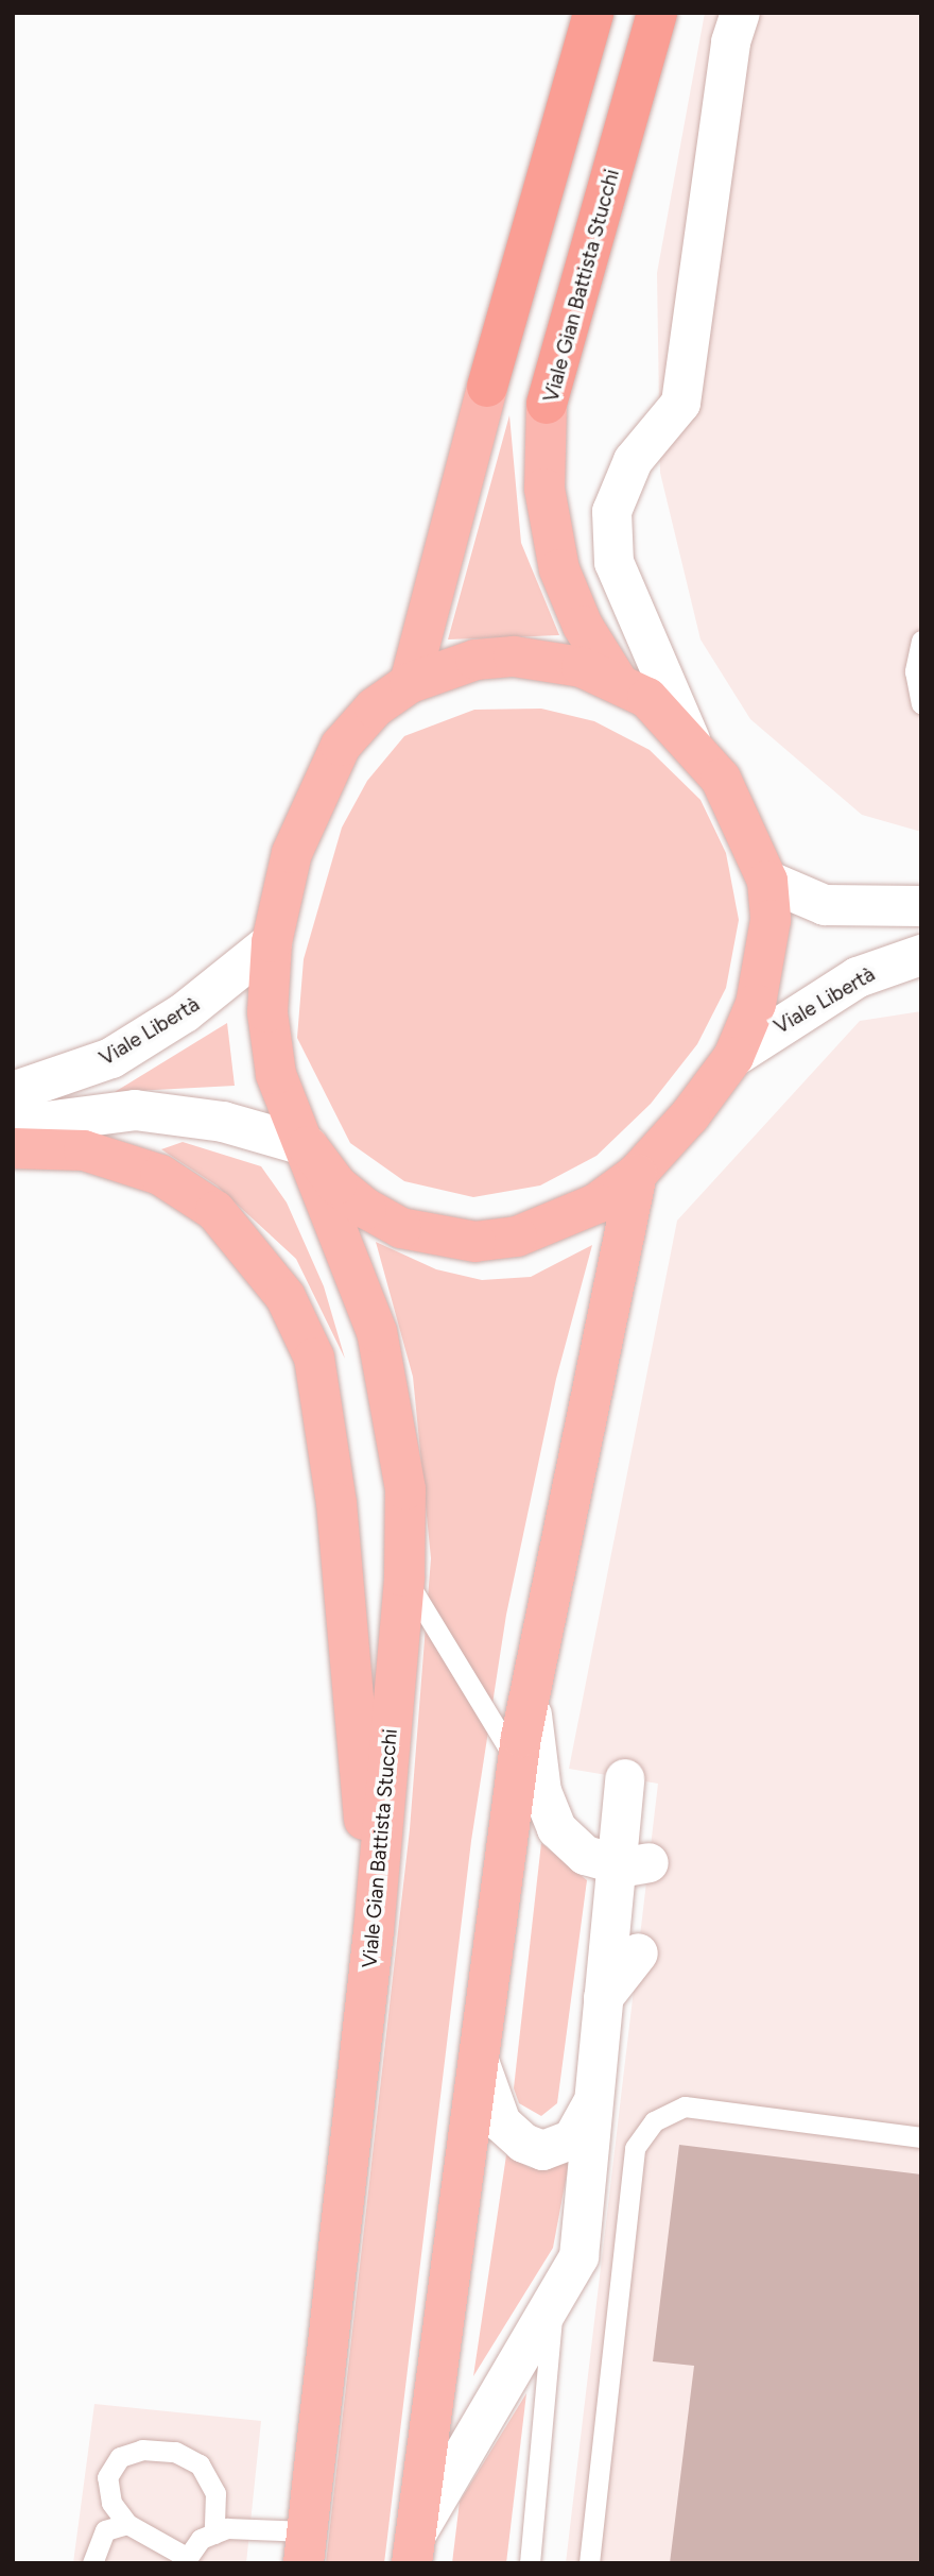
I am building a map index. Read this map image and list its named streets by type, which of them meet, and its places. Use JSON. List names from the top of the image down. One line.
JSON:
{"streets":{"highway":["Viale Gian Battista Stucchi"],"main road":["Viale Libertà"]},"crossings":[["Viale Gian Battista Stucchi","Viale Libertà"]]}
